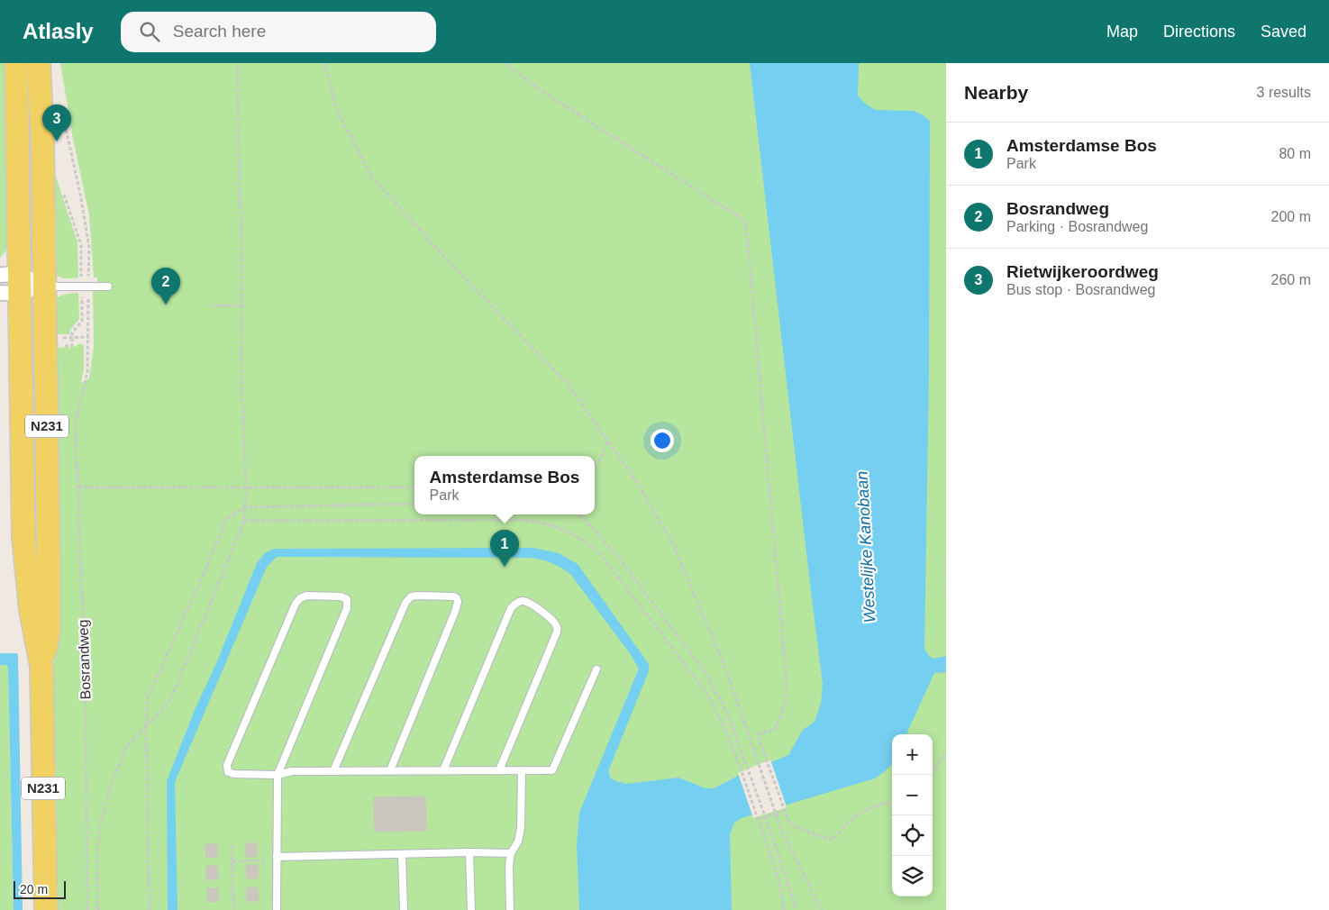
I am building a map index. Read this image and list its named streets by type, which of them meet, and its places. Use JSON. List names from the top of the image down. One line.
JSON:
{"streets":{"main road":["N231"],"path":["Bosrandweg"]},"water":["Westelijke Kanobaan"],"scale_bar":"20 m","page":{"header":"Atlasly","search":"Search here","nav":["Map","Directions","Saved"],"heading":["Nearby","3 results"],"pins":["3","2","1"],"list":[{"mark":"1","name":"Amsterdamse Bos","note":"Park","value":"80 m"},{"mark":"2","name":"Bosrandweg","note":"Parking · Bosrandweg","value":"200 m"},{"mark":"3","name":"Rietwijkeroordweg","note":"Bus stop · Bosrandweg","value":"260 m"}],"popup":["Amsterdamse Bos","Park"],"map_buttons":["+","−"],"scale":"20 m"}}
